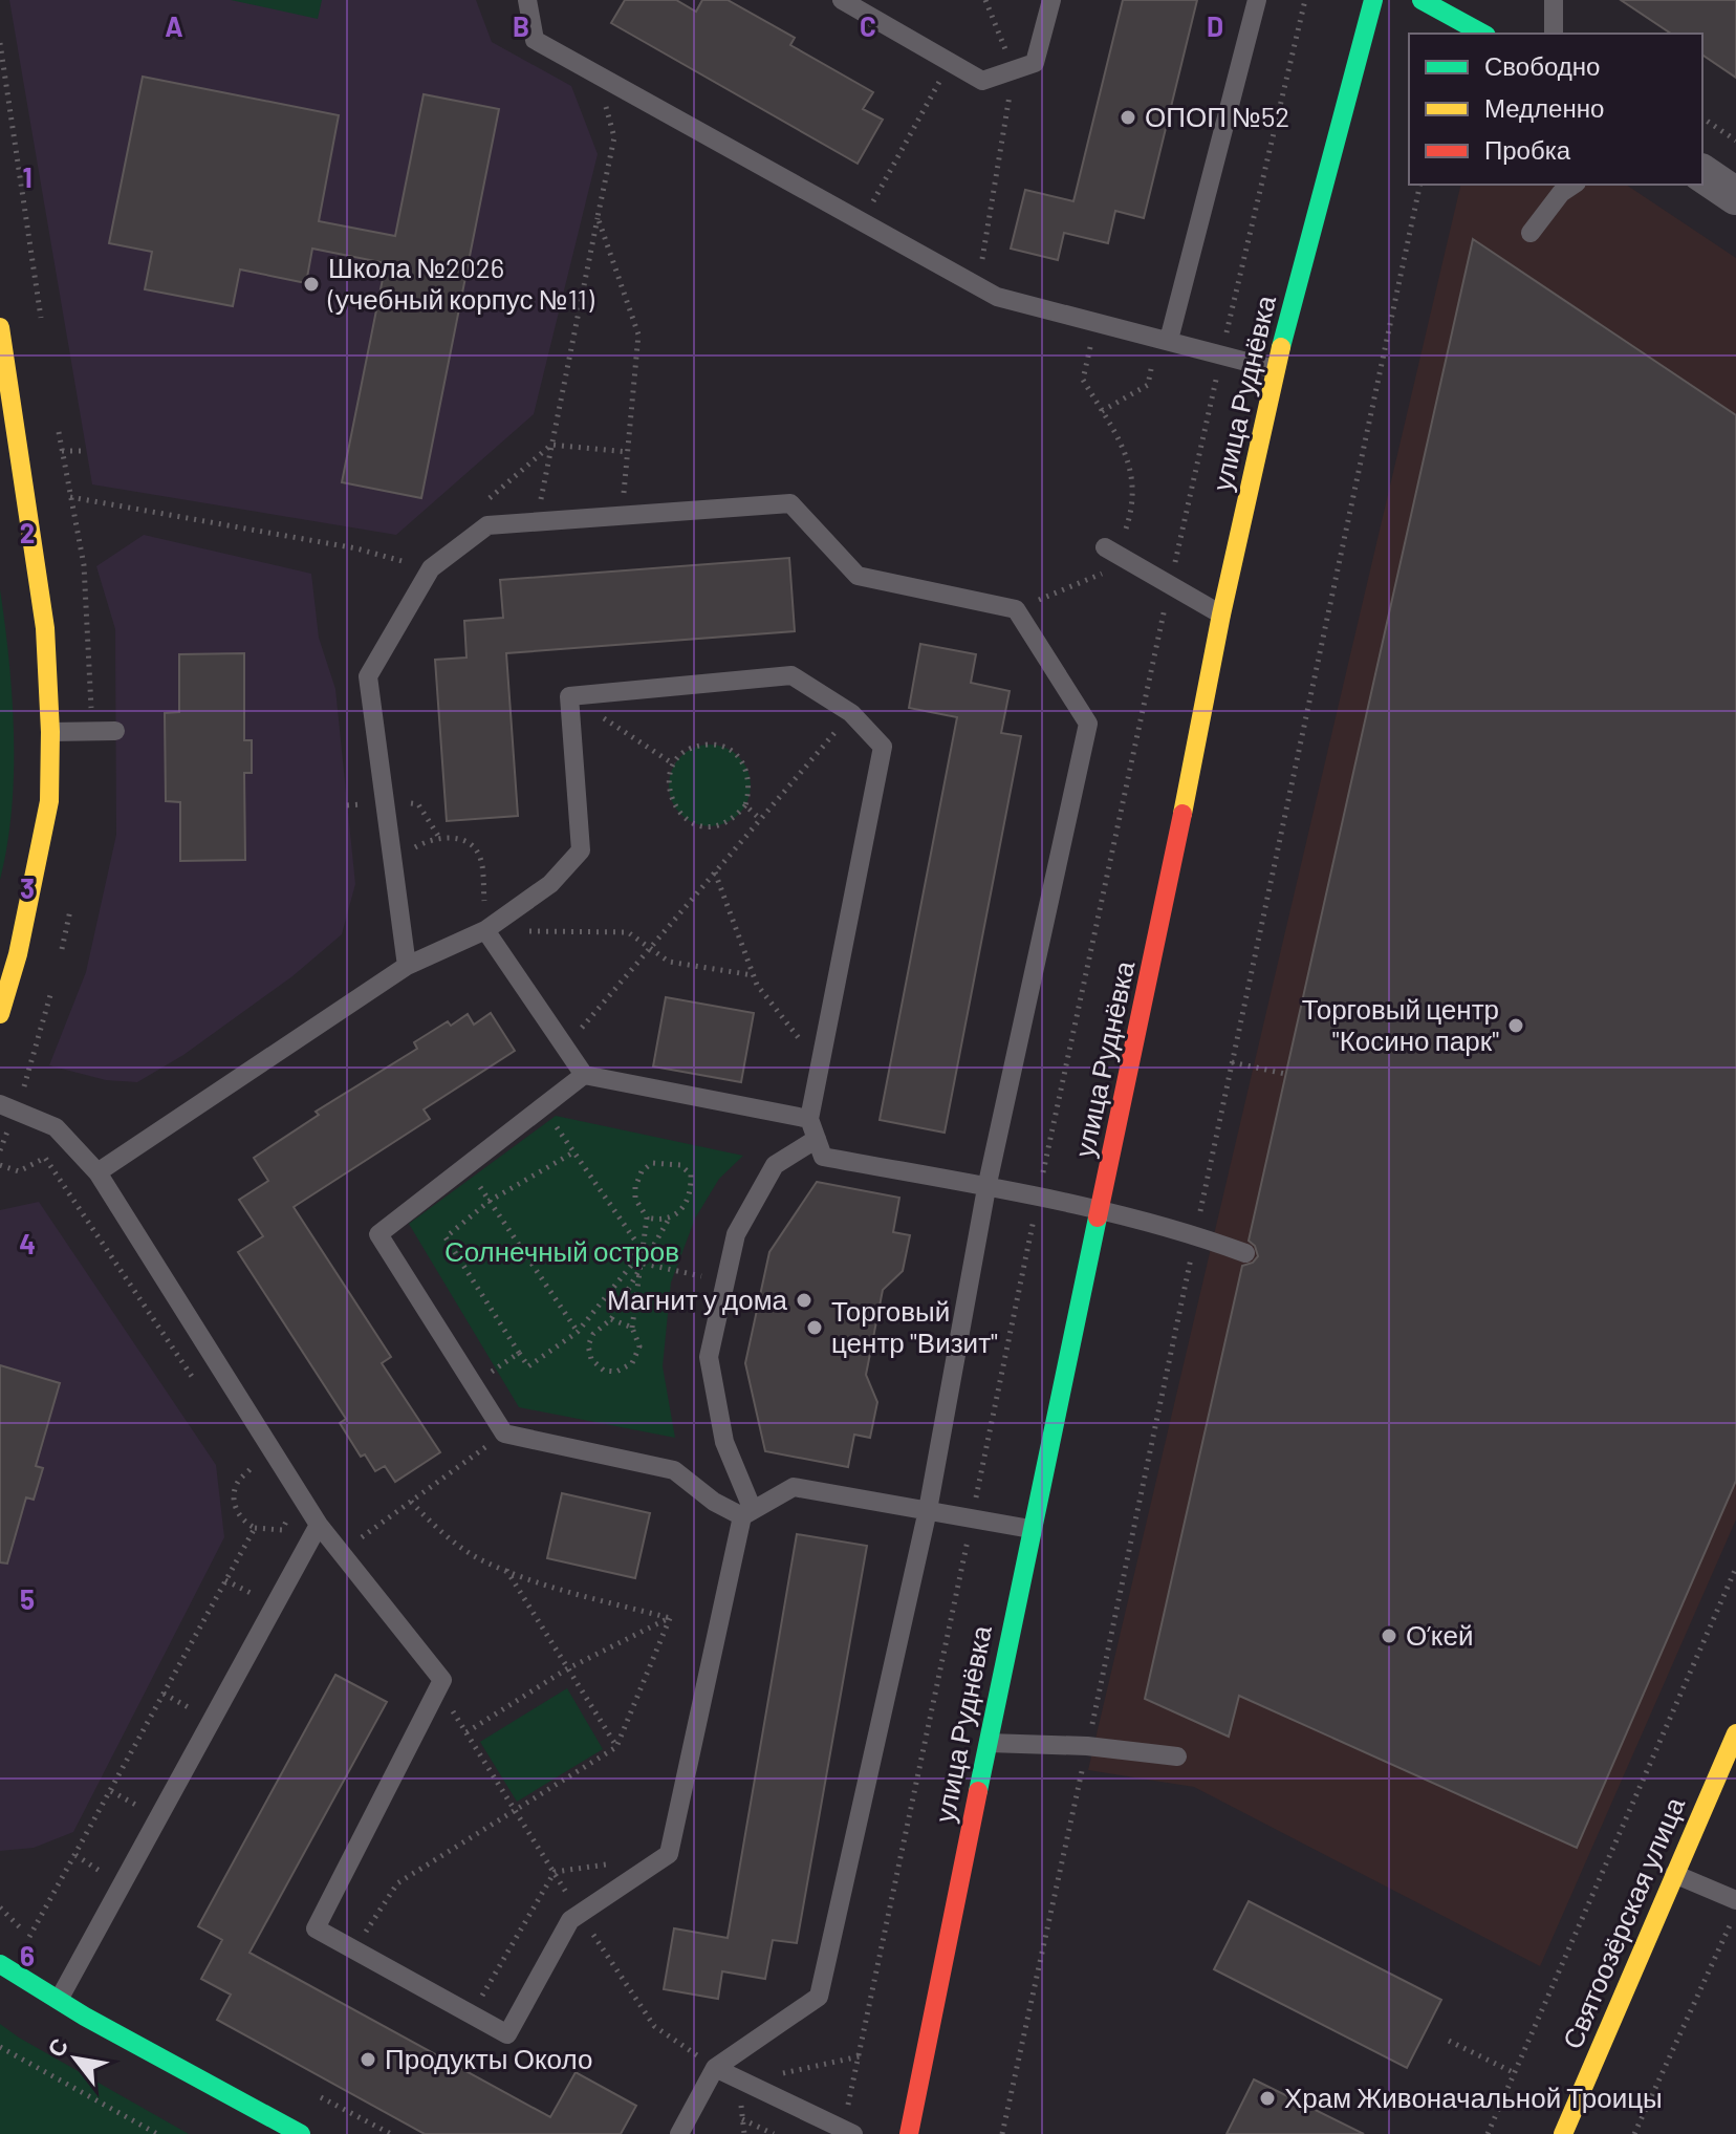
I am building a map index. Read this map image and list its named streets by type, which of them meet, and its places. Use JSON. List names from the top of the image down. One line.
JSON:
{"streets":{"street":["улица Руднёвка","Святоозёрская улица"]},"parks":["Солнечный остров"],"places":["ОПОП №52","Школа №2026 (учебный корпус №11)","Торговый центр \"Косино парк\"","Магнит у дома","Торговый центр \"Визит\"","О’кей","Продукты Около","Храм Живоначальной Троицы"],"legend":["Свободно","Медленно","Пробка"],"north":"top left","grid":{"columns":["A","B","C","D"],"rows":["1","2","3","4","5","6"]}}
